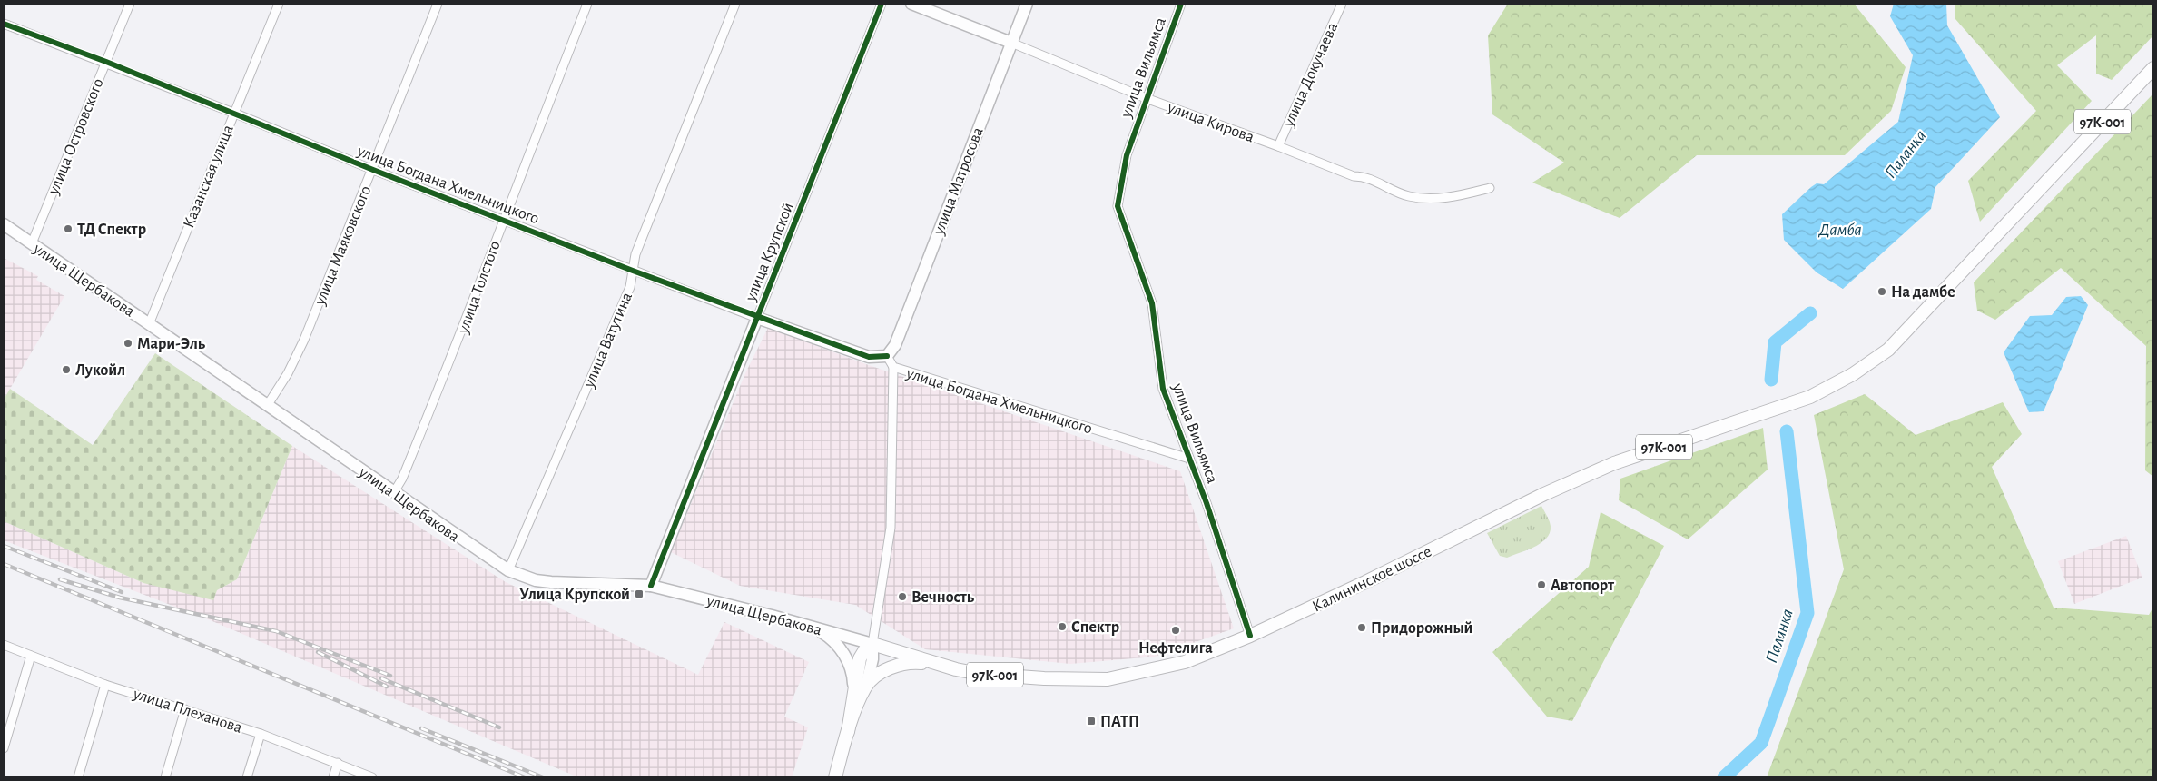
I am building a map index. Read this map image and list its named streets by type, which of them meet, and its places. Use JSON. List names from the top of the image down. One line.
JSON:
{"streets":{"main road":["улица Кирова","97К-001","улица Матросова","улица Богдана Хмельницкого","улица Крупской","улица Щербакова","Калининское шоссе"],"street":["улица Вильямса","улица Докучаева","улица Островского","Казанская улица","улица Маяковского","улица Толстого","улица Ватутина","улица Плеханова"]},"crossings":[["улица Вильямса","улица Кирова"],["улица Вильямса","улица Богдана Хмельницкого"],["улица Вильямса","Калининское шоссе"],["улица Докучаева","улица Кирова"],["улица Кирова","улица Матросова"],["97К-001","улица Щербакова"],["97К-001","Калининское шоссе"],["улица Островского","улица Богдана Хмельницкого"],["улица Островского","улица Щербакова"],["Казанская улица","улица Богдана Хмельницкого"],["Казанская улица","улица Щербакова"],["улица Матросова","улица Богдана Хмельницкого"],["улица Богдана Хмельницкого","улица Маяковского"],["улица Богдана Хмельницкого","улица Крупской"],["улица Богдана Хмельницкого","улица Толстого"],["улица Богдана Хмельницкого","улица Ватутина"],["улица Маяковского","улица Щербакова"],["улица Крупской","улица Щербакова"],["улица Щербакова","улица Толстого"],["улица Щербакова","улица Ватутина"],["улица Щербакова","Калининское шоссе"]],"water":["Паланка","Дамба"],"places":{"other":["ТД Спектр","На дамбе","Мари-Эль","Лукойл","Автопорт","Вечность","Спектр","Придорожный","Нефтелига"],"transit":["Улица Крупской","ПАТП"]}}
